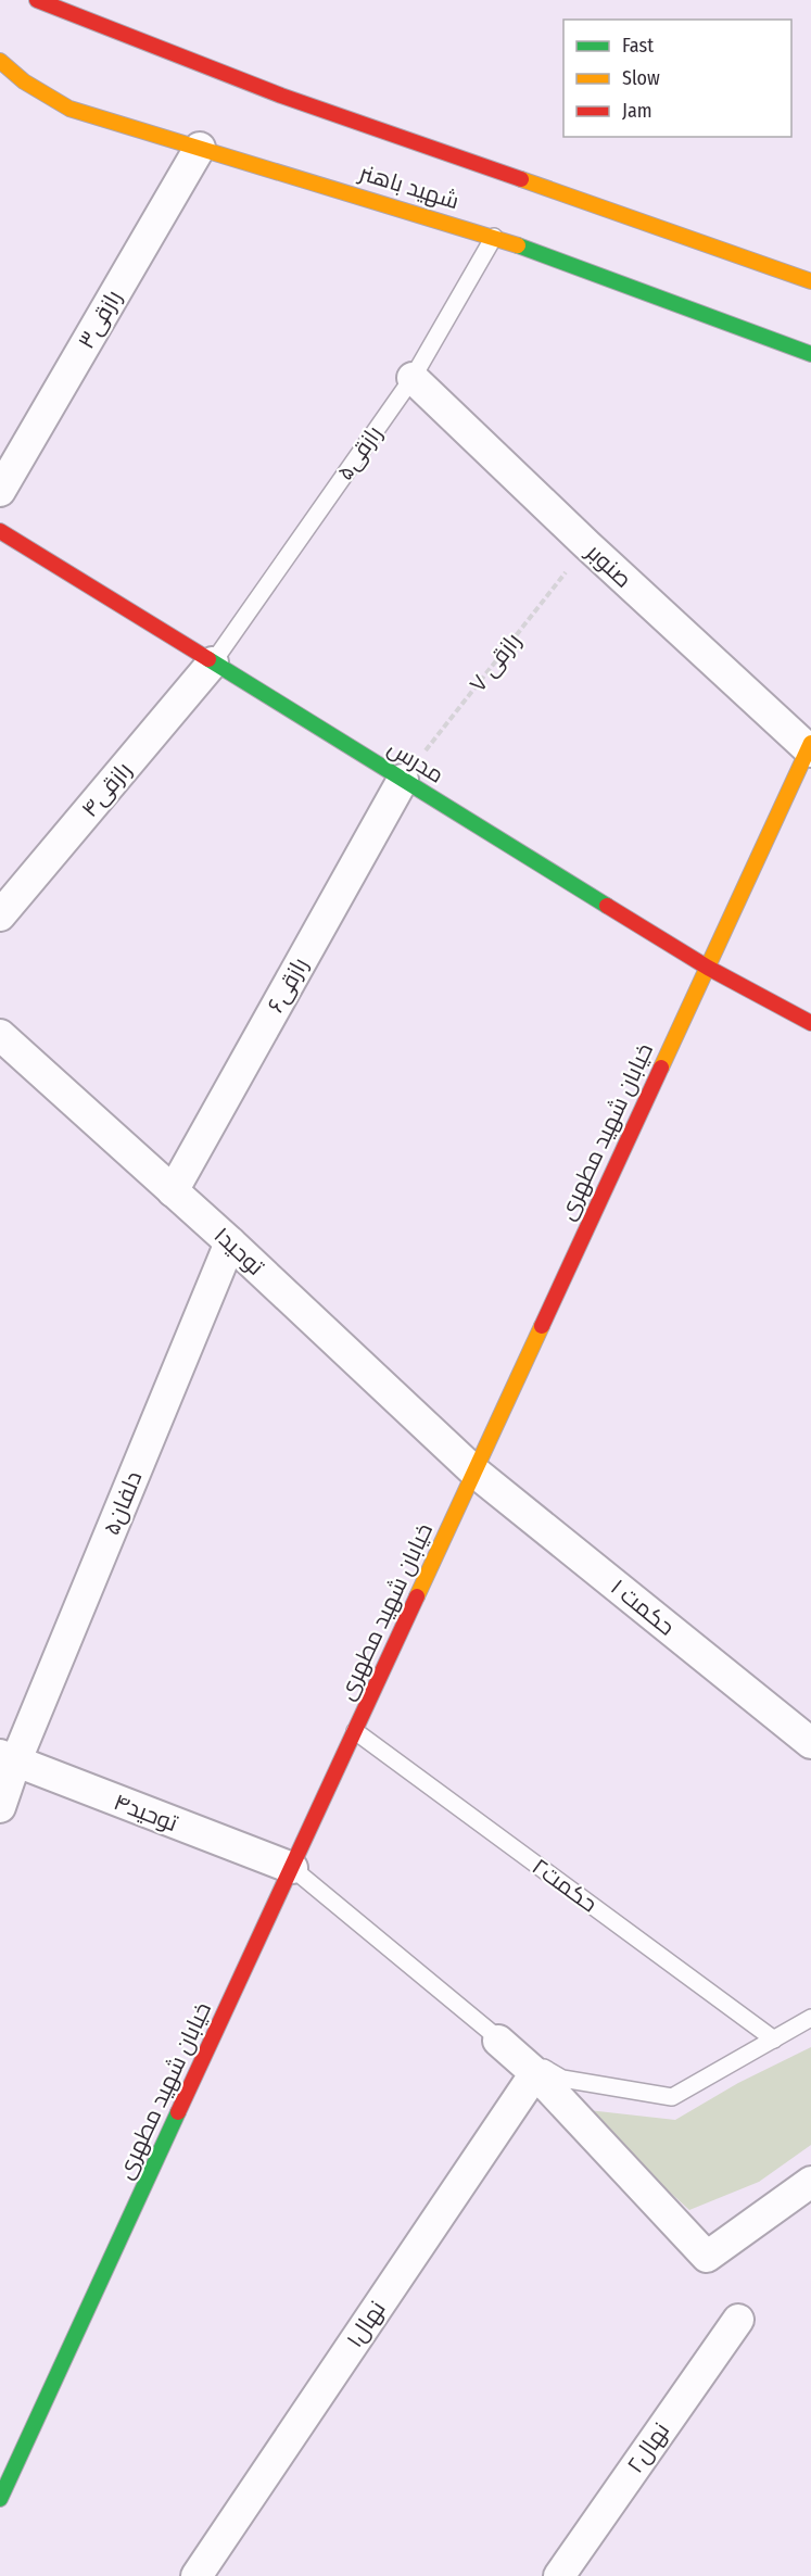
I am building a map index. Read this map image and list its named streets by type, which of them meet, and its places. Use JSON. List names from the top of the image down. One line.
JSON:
{"streets":{"street":["شهید باهنر","رازقی۳","صنوبر","مدرس","رازقی۴","رازقی۶","خیابان شهید مطهری","توحید۱","دلفان۵","حکمت ۱","توحید۴","نهال۱","نهال۲"],"lane":["رازقی۵","حکمت۲"],"path":["رازقی ۷"]},"crossings":[["شهید باهنر","رازقی۳"],["شهید باهنر","رازقی۵"],["رازقی۵","صنوبر"],["رازقی۵","مدرس"],["رازقی۵","رازقی۴"],["صنوبر","رازقی ۷"],["صنوبر","خیابان شهید مطهری"],["رازقی ۷","مدرس"],["رازقی ۷","رازقی۶"],["مدرس","رازقی۴"],["مدرس","رازقی۶"],["مدرس","خیابان شهید مطهری"],["رازقی۶","توحید۱"],["خیابان شهید مطهری","توحید۱"],["خیابان شهید مطهری","حکمت ۱"],["خیابان شهید مطهری","توحید۴"],["خیابان شهید مطهری","حکمت۲"],["توحید۱","دلفان۵"],["توحید۱","حکمت ۱"],["دلفان۵","توحید۴"]],"legend":["Fast","Slow","Jam"]}
